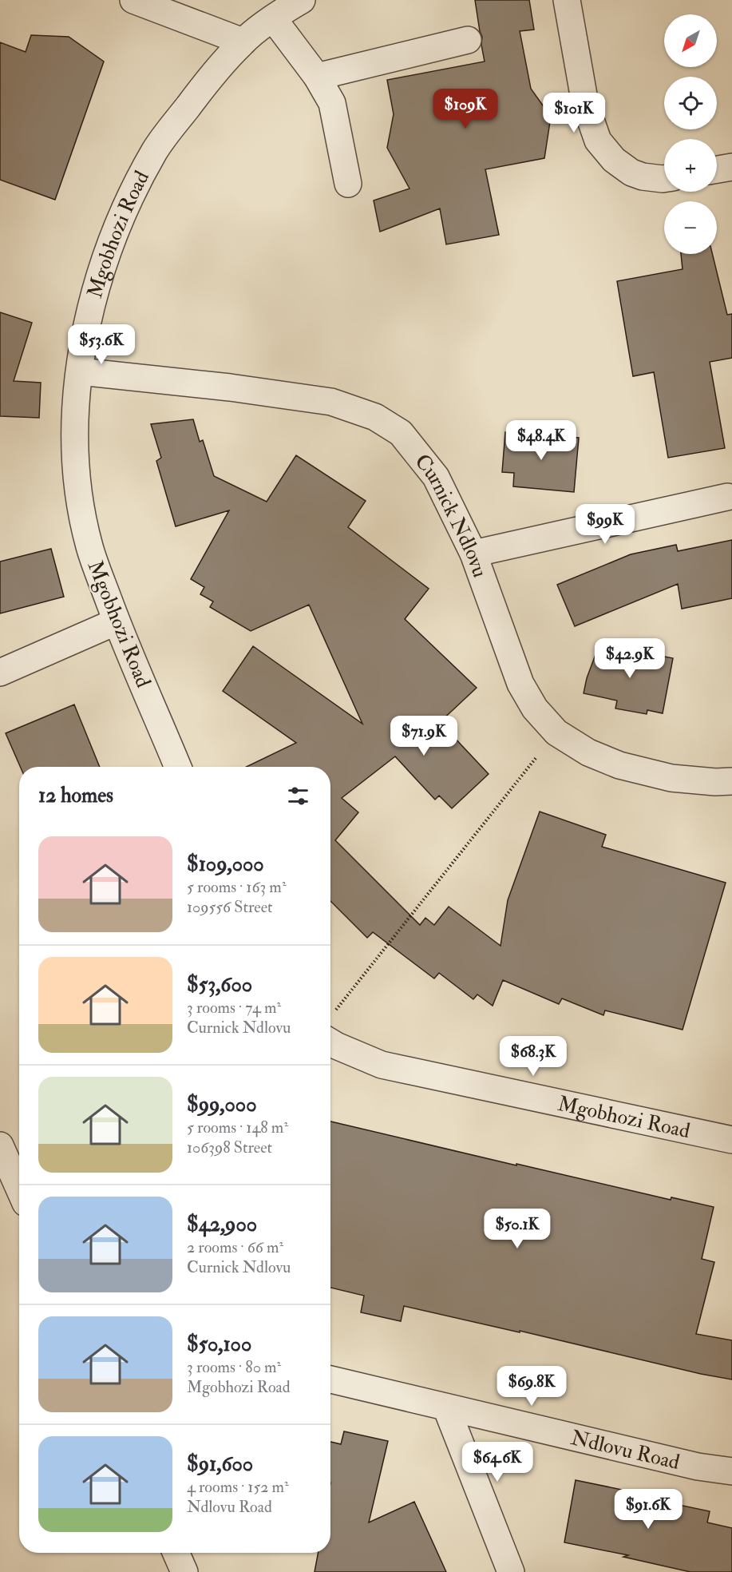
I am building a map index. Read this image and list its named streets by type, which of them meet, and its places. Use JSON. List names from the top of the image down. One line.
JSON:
{"streets":{"street":["Mgobhozi Road","Curnick Ndlovu","Ndlovu Road"]},"crossings":[["Mgobhozi Road","Curnick Ndlovu"]],"north":"bottom left","page":{"map_buttons":["+","−"],"price":["$109K","$101K","$53.6K","$48.4K","$99K","$42.9K","$71.9K","$68.3K","$50.1K","$69.8K","$64.6K","$91.6K"],"heading":"12 homes","list":[{"name":"$109,000","note":"5 rooms · 163 m² · 109556 Street"},{"name":"$53,600","note":"3 rooms · 74 m² · Curnick Ndlovu"},{"name":"$99,000","note":"5 rooms · 148 m² · 106398 Street"},{"name":"$42,900","note":"2 rooms · 66 m² · Curnick Ndlovu"},{"name":"$50,100","note":"3 rooms · 80 m² · Mgobhozi Road"},{"name":"$91,600","note":"4 rooms · 152 m² · Ndlovu Road"}]}}
